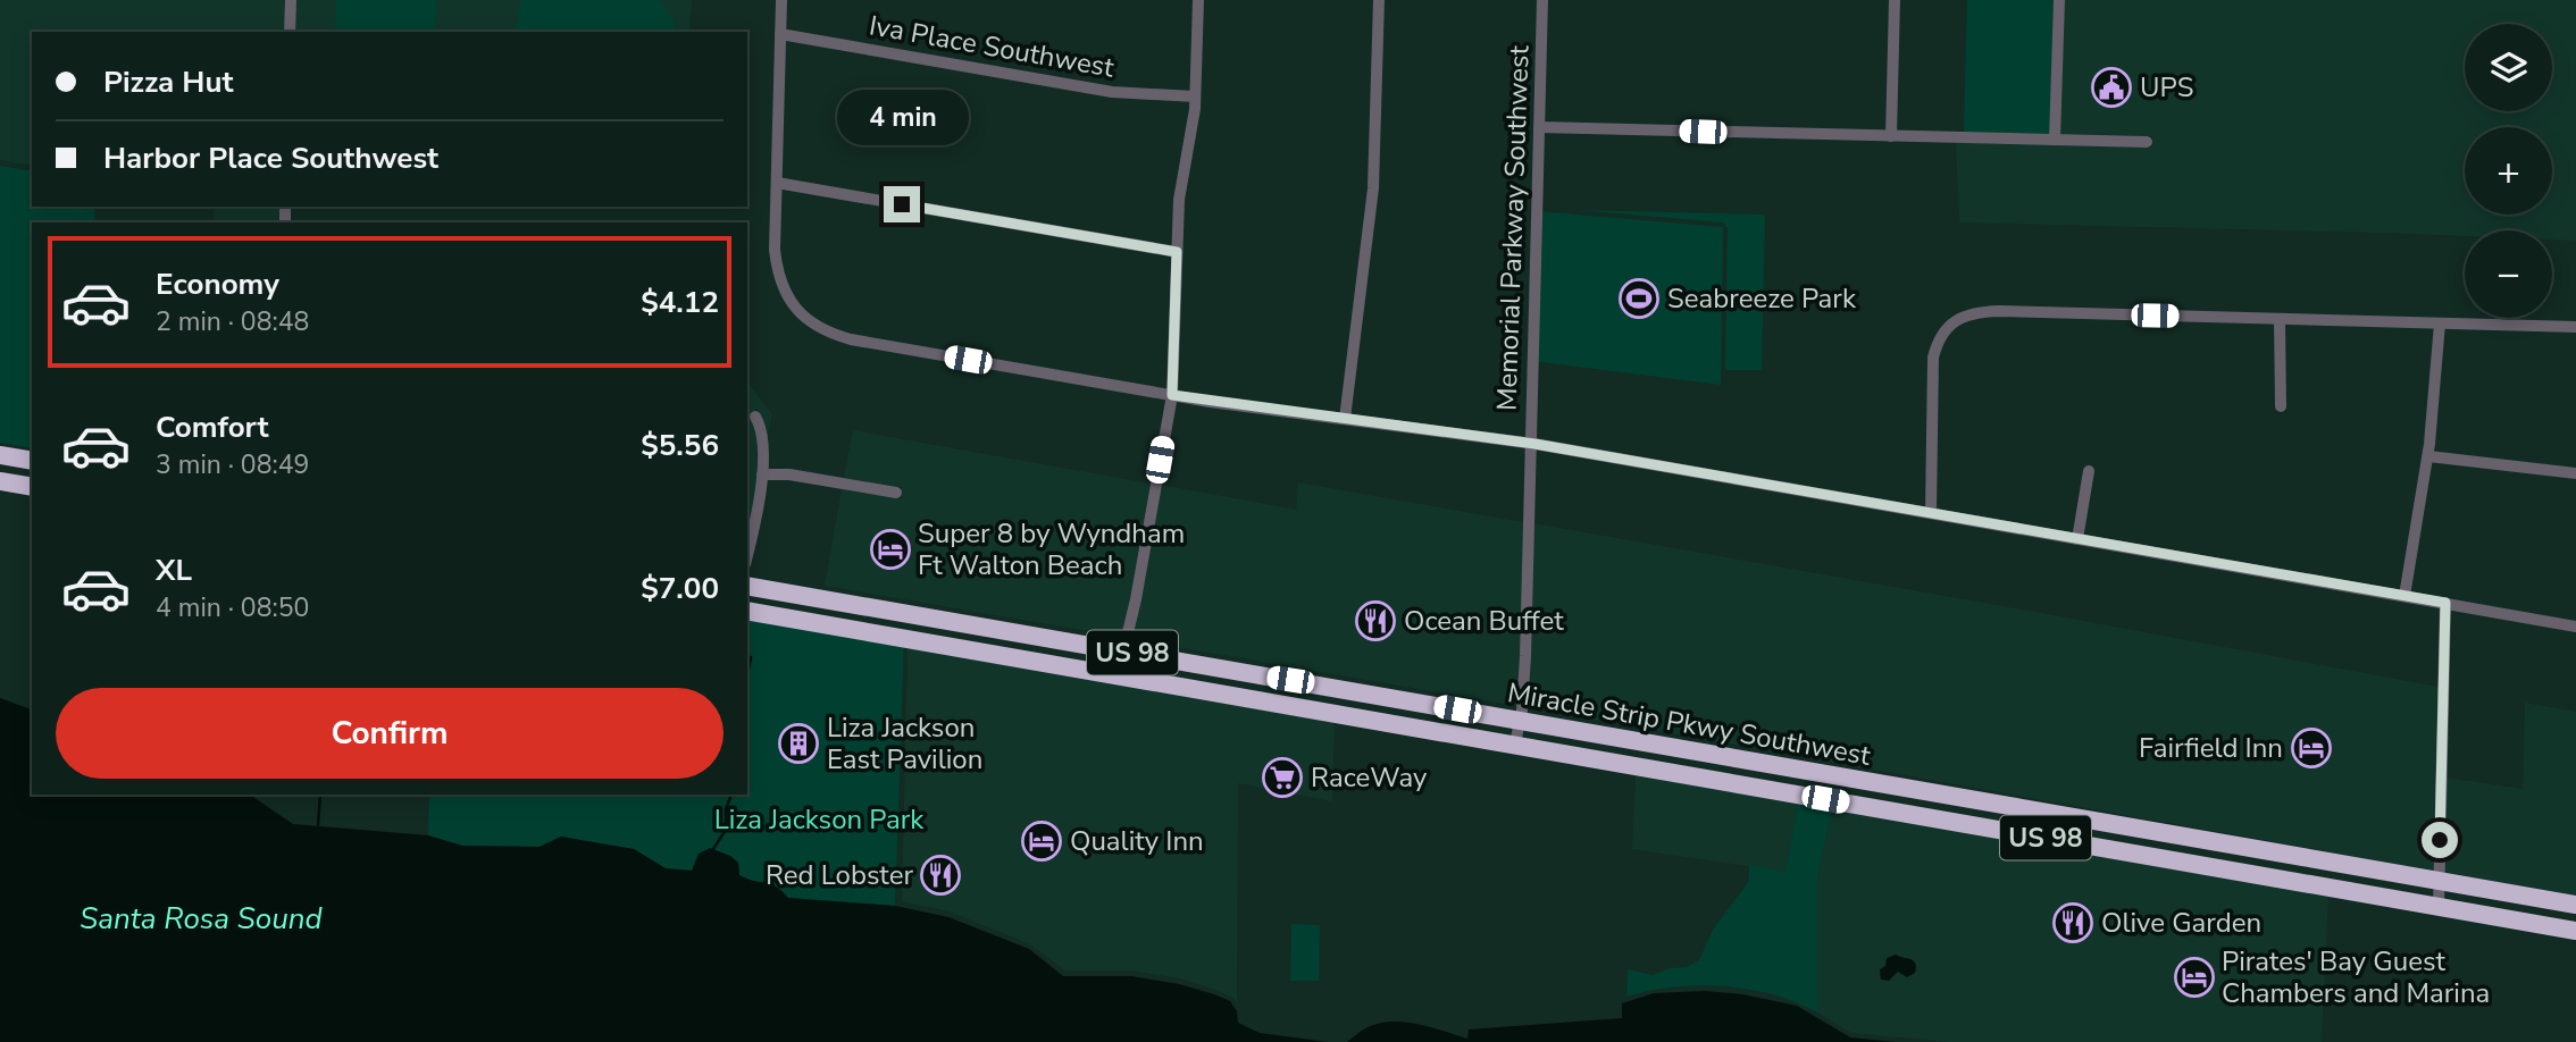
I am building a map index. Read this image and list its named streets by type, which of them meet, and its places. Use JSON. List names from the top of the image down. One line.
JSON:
{"streets":{"highway":["US 98","Miracle Strip Pkwy Southwest"],"street":["Iva Place Southwest","Memorial Parkway Southwest"]},"crossings":[["Memorial Parkway Southwest","Miracle Strip Pkwy Southwest"]],"water":["Santa Rosa Sound"],"parks":["Liza Jackson Park"],"places":{"public building":["UPS"],"sports":["Seabreeze Park"],"hotel":["Super 8 by Wyndham Ft Walton Beach","Fairfield Inn","Quality Inn","Pirates' Bay Guest Chambers and Marina"],"restaurant":["Ocean Buffet","Red Lobster","Olive Garden"],"building":["Liza Jackson East Pavilion"],"supermarket":["RaceWay"]},"page":{"map_buttons":["+","−"],"banner":["Pizza Hut","Harbor Place Southwest"],"bubble":"4 min","list":[{"name":"Economy","note":"2 min · 08:48","value":"$4.12"},{"name":"Comfort","note":"3 min · 08:49","value":"$5.56"},{"name":"XL","note":"4 min · 08:50","value":"$7.00"}],"buttons":"Confirm"}}
